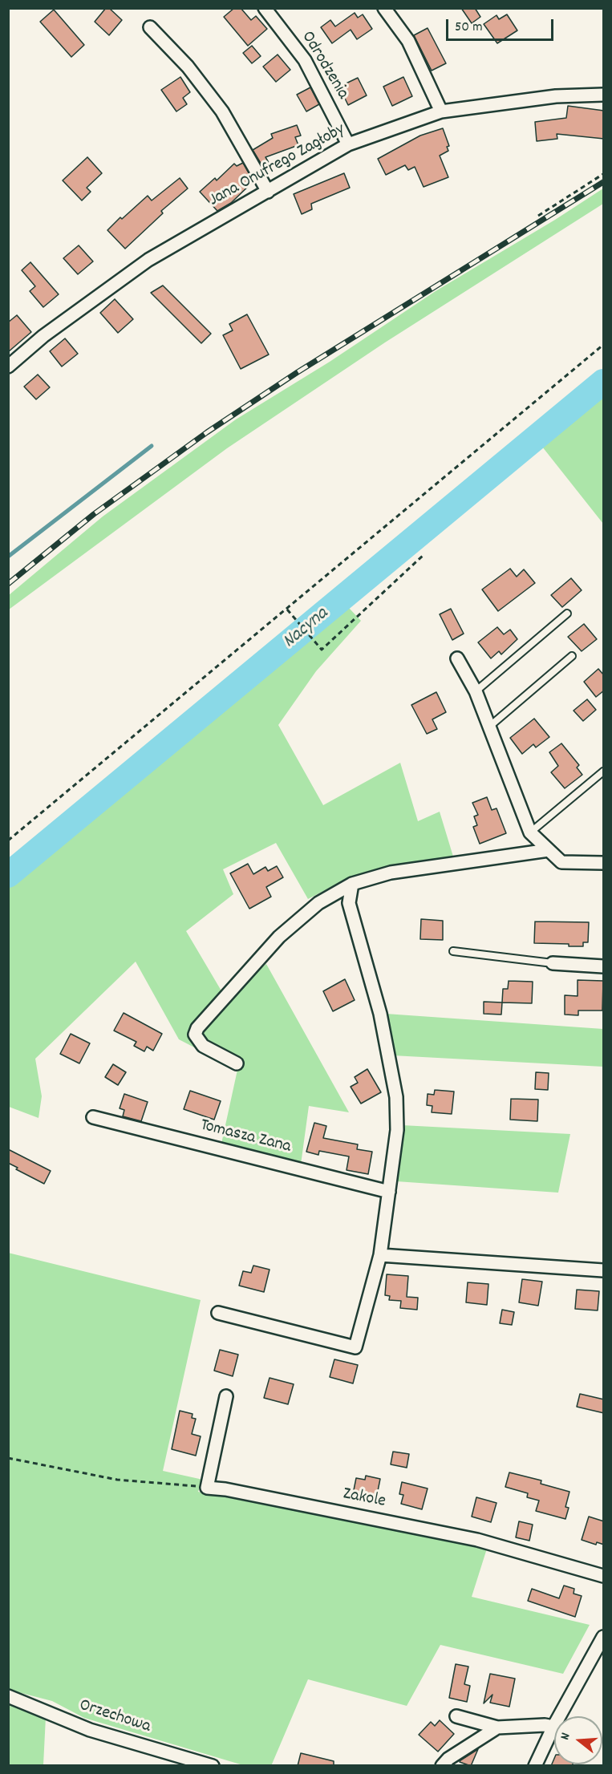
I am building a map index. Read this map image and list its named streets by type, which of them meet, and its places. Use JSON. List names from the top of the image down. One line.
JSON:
{"streets":{"street":["Odrodzenia","Jana Onufrego Zagłoby","Tomasza Zana","Zakole","Orzechowa"]},"crossings":[["Odrodzenia","Jana Onufrego Zagłoby"]],"water":["Nacyna"],"scale_bar":"50 m","north":"left"}
